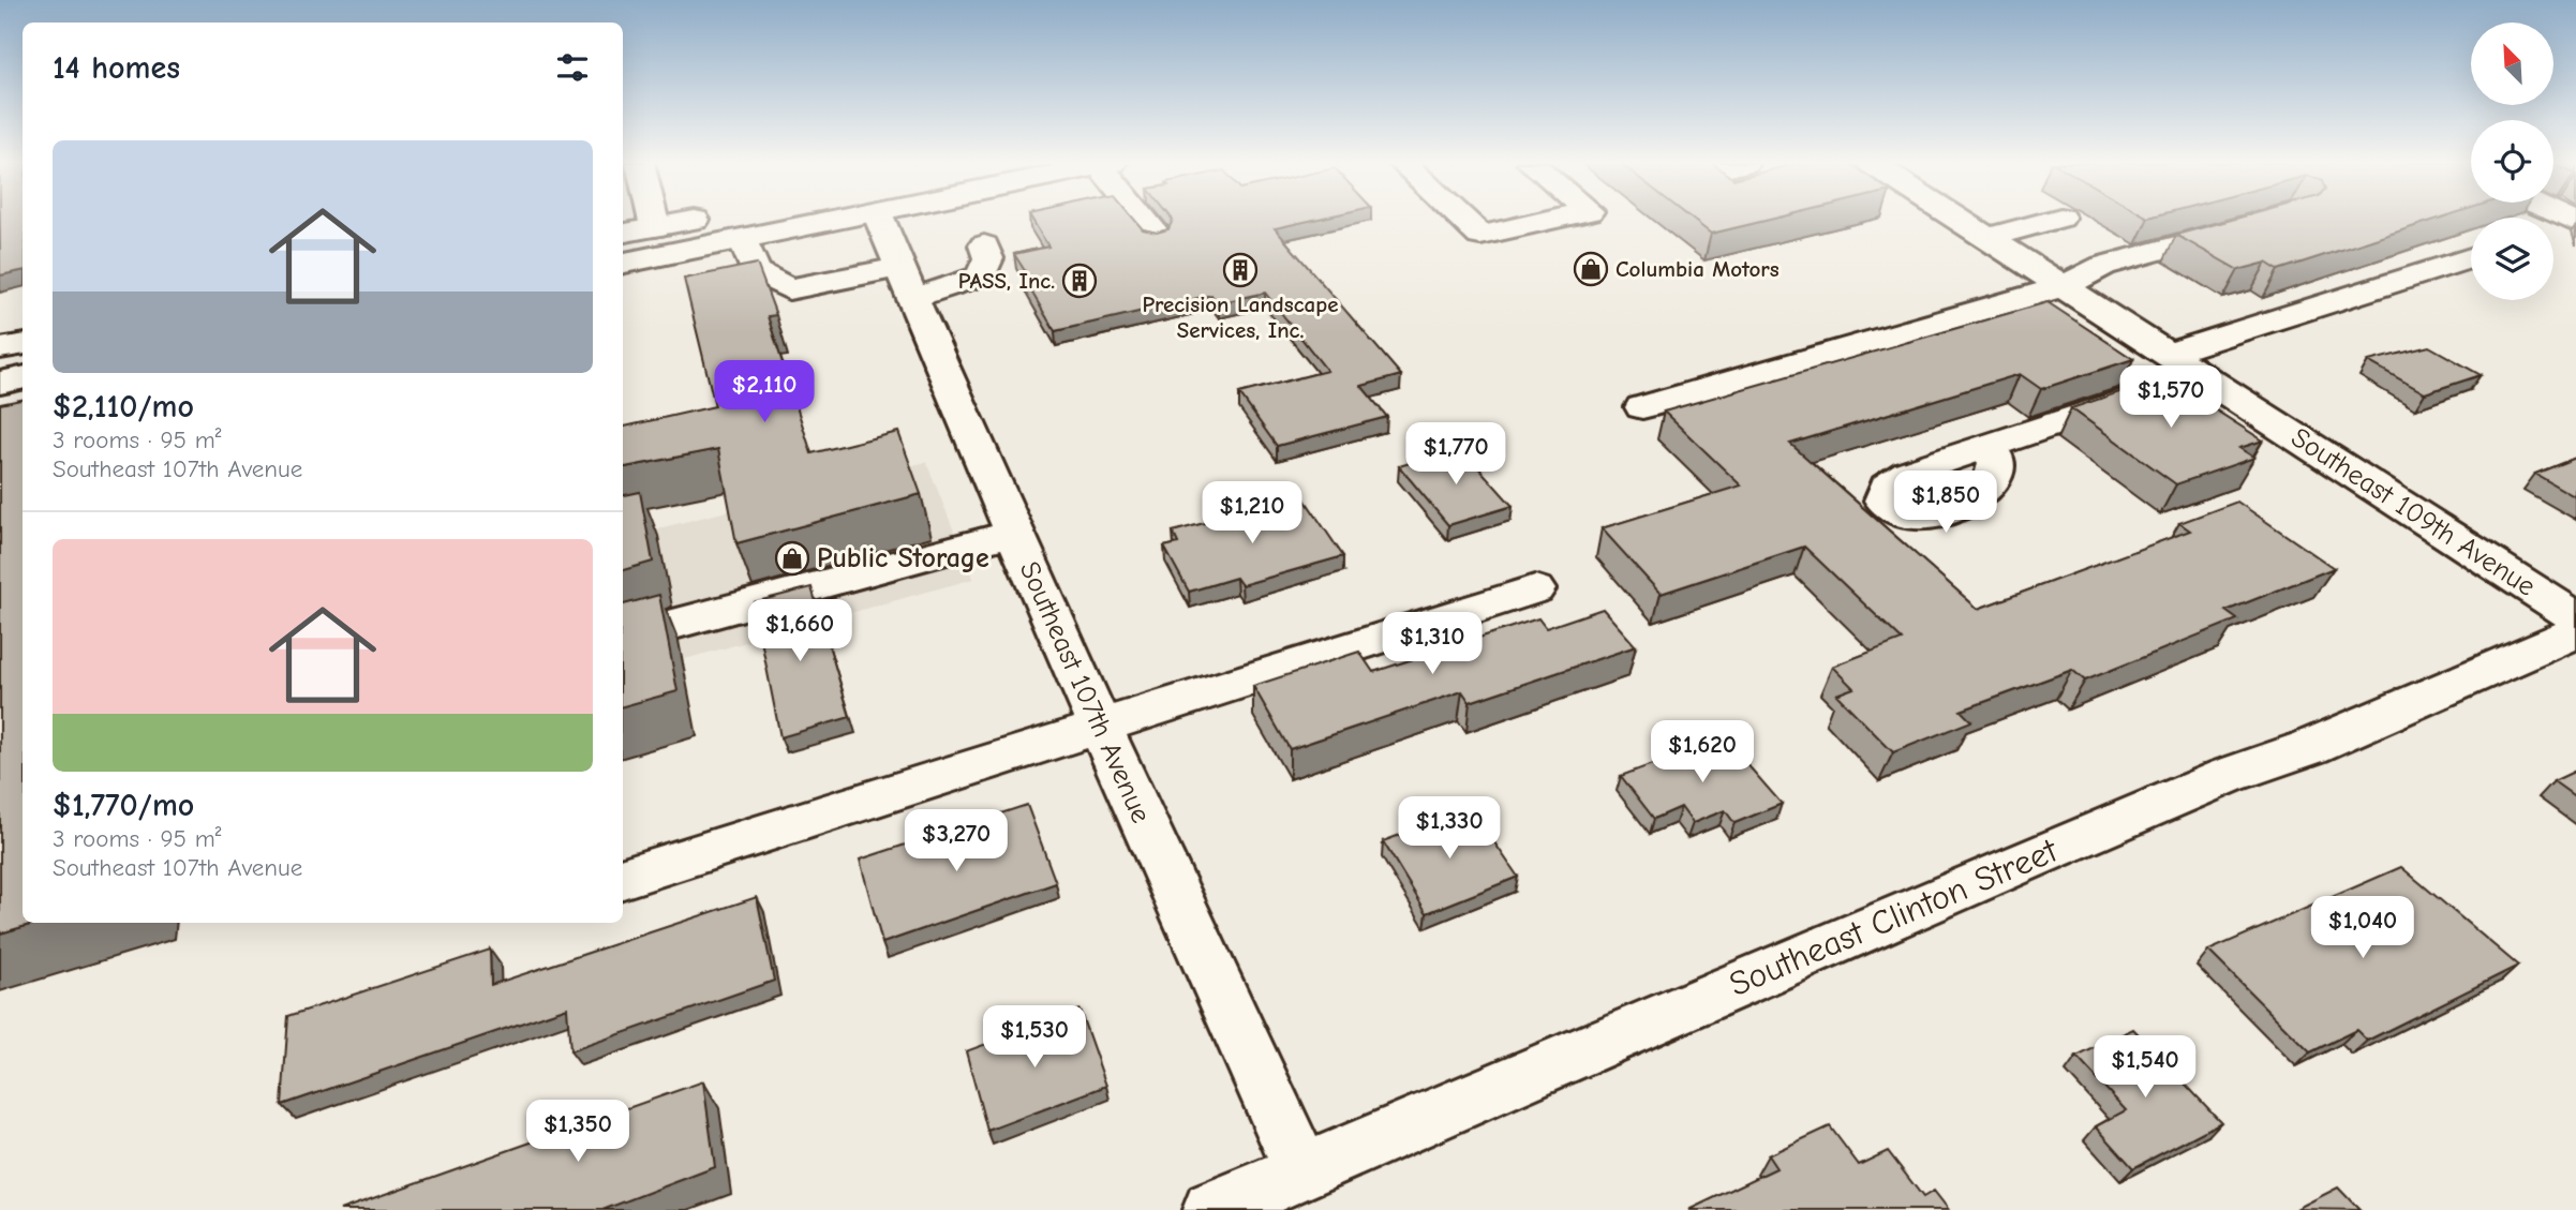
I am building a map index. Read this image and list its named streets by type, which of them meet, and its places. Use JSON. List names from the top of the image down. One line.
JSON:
{"streets":{"street":["Southeast 109th Avenue","Southeast 107th Avenue","Southeast Clinton Street"]},"crossings":[["Southeast 107th Avenue","Southeast Clinton Street"]],"places":{"shop":["Columbia Motors","Public Storage"],"building":["Precision Landscape Services, Inc.","PASS, Inc."]},"north":"top left","page":{"heading":"14 homes","list":[{"name":"$2,110/mo","note":"3 rooms · 95 m² · Southeast 107th Avenue"},{"name":"$1,770/mo","note":"3 rooms · 95 m² · Southeast 107th Avenue"}],"price":["$2,110","$1,570","$1,770","$1,850","$1,210","$1,660","$1,310","$1,620","$1,330","$3,270","$1,040","$1,530","$1,540","$1,350"]}}
